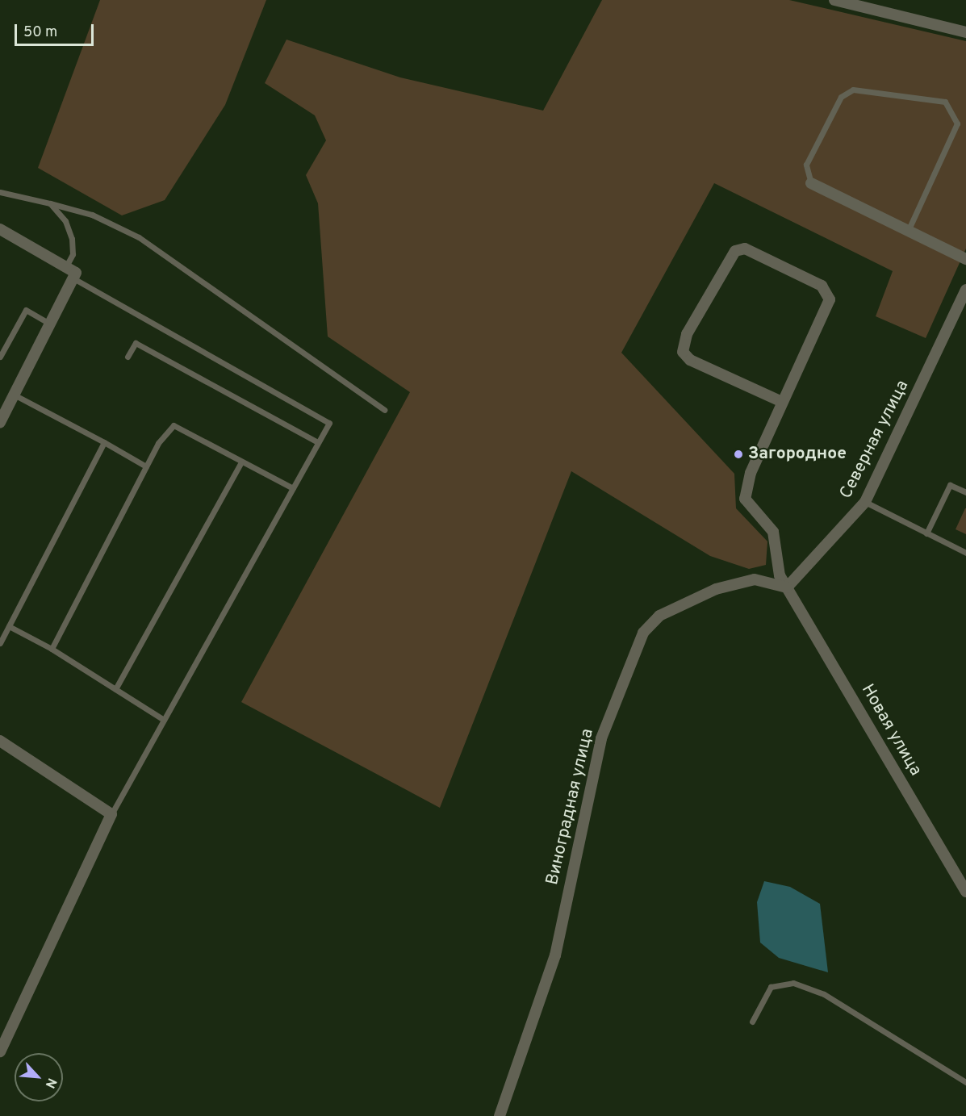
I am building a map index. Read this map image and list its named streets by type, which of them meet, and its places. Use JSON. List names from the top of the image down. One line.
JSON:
{"streets":{"street":["Северная улица","Новая улица","Виноградная улица"]},"crossings":[["Северная улица","Новая улица"],["Северная улица","Виноградная улица"],["Новая улица","Виноградная улица"]],"places":["Загородное"],"scale_bar":"50 m","north":"bottom right"}
